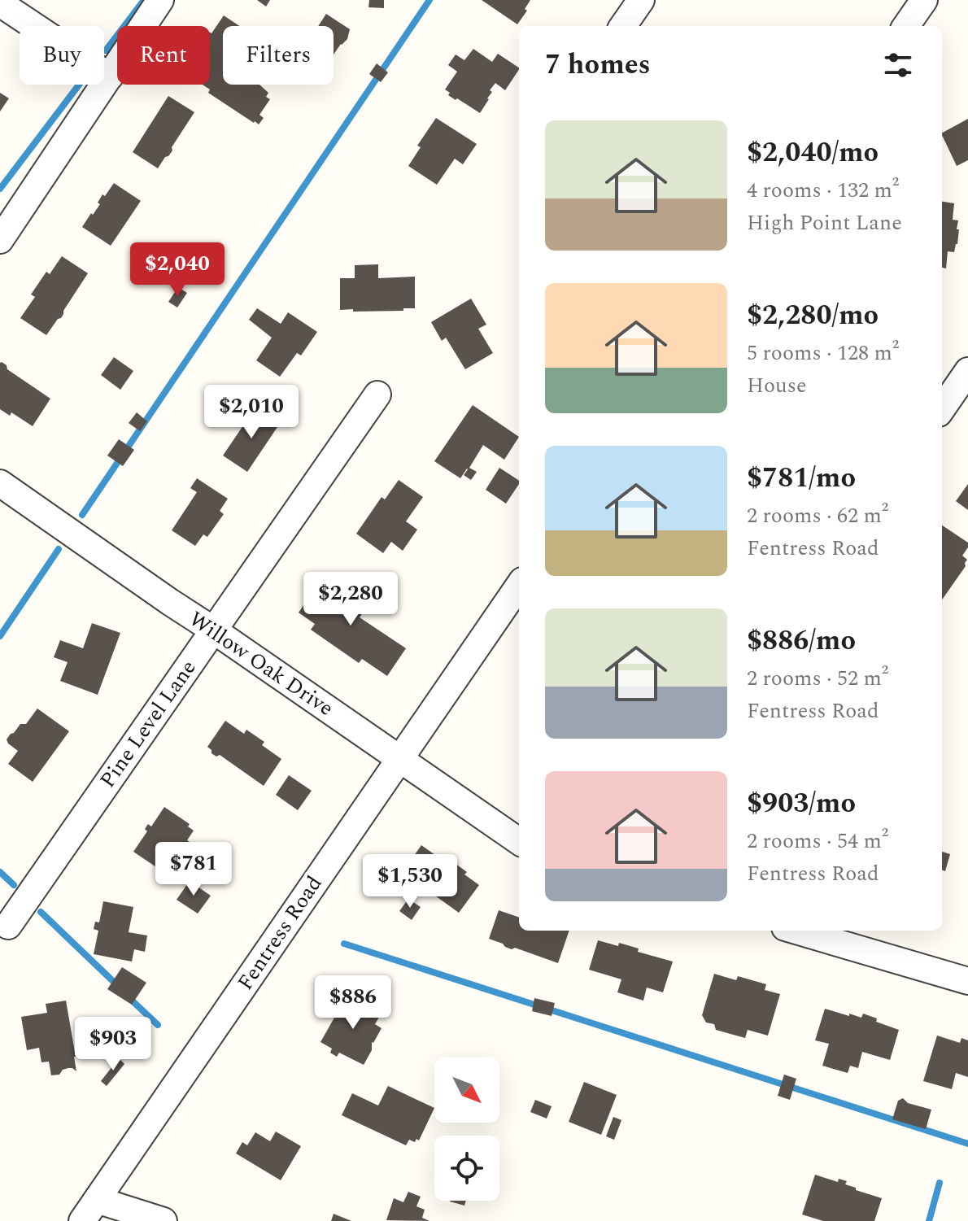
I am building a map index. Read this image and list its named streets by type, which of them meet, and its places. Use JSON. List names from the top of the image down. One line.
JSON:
{"streets":{"street":["Willow Oak Drive","Pine Level Lane","Fentress Road"]},"crossings":[["Willow Oak Drive","Pine Level Lane"],["Willow Oak Drive","Fentress Road"]],"north":"bottom right","page":{"chip":["Buy","Rent","Filters"],"heading":"7 homes","list":[{"name":"$2,040/mo","note":"4 rooms · 132 m² · High Point Lane"},{"name":"$2,280/mo","note":"5 rooms · 128 m² · House"},{"name":"$781/mo","note":"2 rooms · 62 m² · Fentress Road"},{"name":"$886/mo","note":"2 rooms · 52 m² · Fentress Road"},{"name":"$903/mo","note":"2 rooms · 54 m² · Fentress Road"}],"price":["$2,040","$2,010","$2,280","$781","$1,530","$886","$903"]}}
